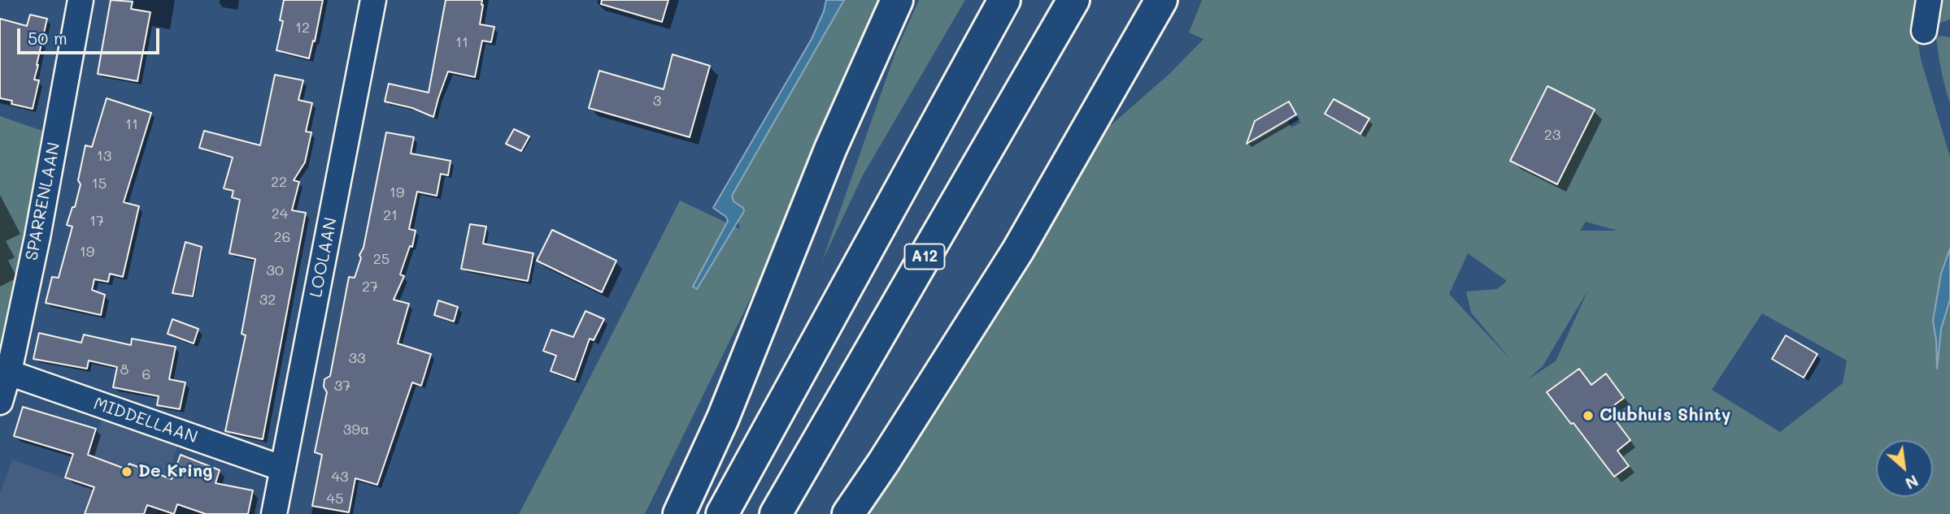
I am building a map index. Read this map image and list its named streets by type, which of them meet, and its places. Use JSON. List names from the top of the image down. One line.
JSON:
{"streets":{"highway":["A12"],"street":["SPARRENLAAN","LOOLAAN","MIDDELLAAN"]},"crossings":[["SPARRENLAAN","MIDDELLAAN"],["LOOLAAN","MIDDELLAAN"]],"places":["Clubhuis Shinty","De Kring"],"house_numbers":["12","11","3","11","23","13","22","15","19","24","21","17","26","19","25","30","27","32","33","8","6","37","39a","43","45"],"scale_bar":"50 m","north":"bottom right"}
